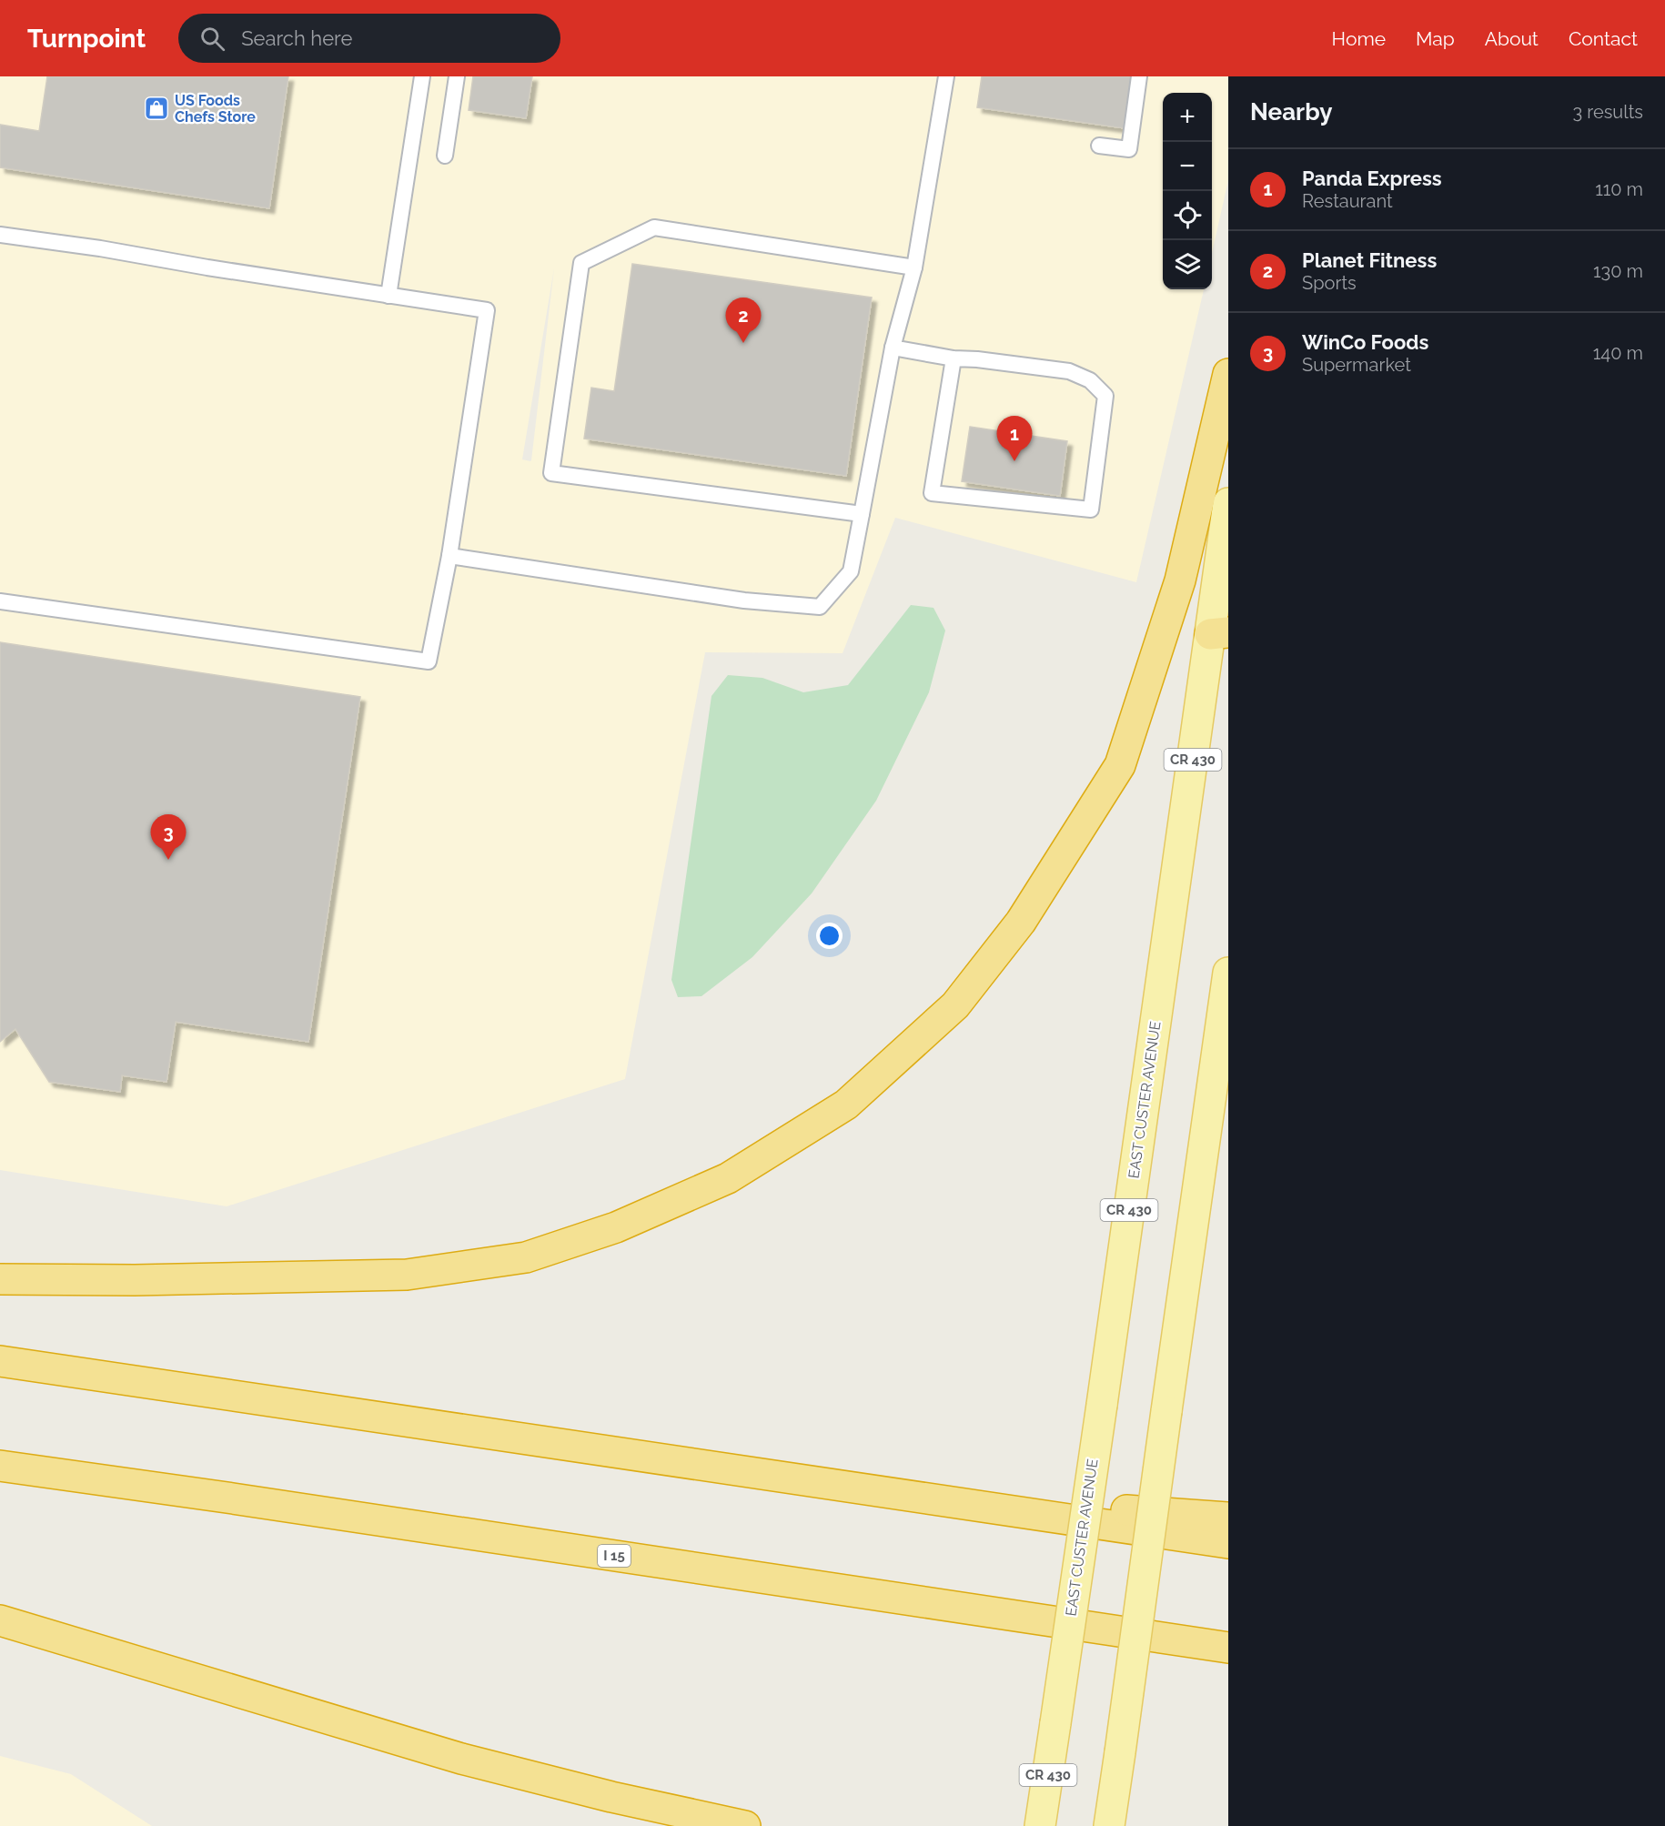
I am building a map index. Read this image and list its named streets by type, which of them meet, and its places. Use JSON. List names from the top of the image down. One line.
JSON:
{"streets":{"highway":["I 15"],"main road":["CR 430","EAST CUSTER AVENUE"]},"places":{"shop":["US Foods Chefs Store"]},"page":{"header":"Turnpoint","search":"Search here","nav":["Home","Map","About","Contact"],"heading":["Nearby","3 results"],"map_buttons":["+","−"],"list":[{"mark":"1","name":"Panda Express","note":"Restaurant","value":"110 m"},{"mark":"2","name":"Planet Fitness","note":"Sports","value":"130 m"},{"mark":"3","name":"WinCo Foods","note":"Supermarket","value":"140 m"}],"pins":["2","1","3"]}}
